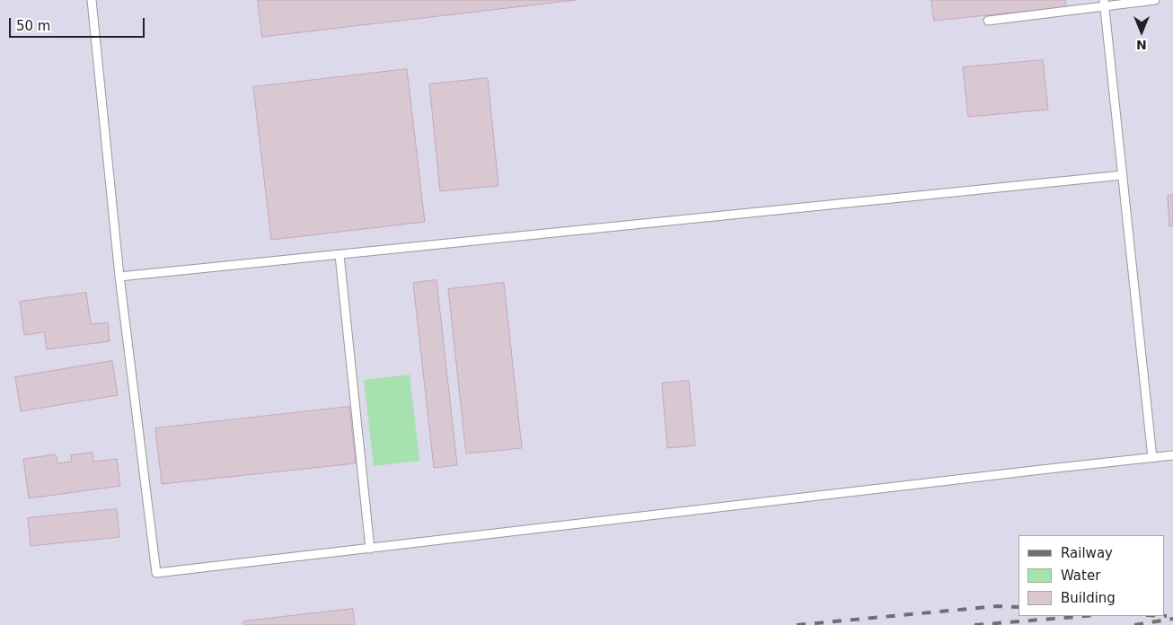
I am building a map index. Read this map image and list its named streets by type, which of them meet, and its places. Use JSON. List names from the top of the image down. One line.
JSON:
{"legend":["Railway","Water","Building"],"scale_bar":"50 m","north":"bottom"}
